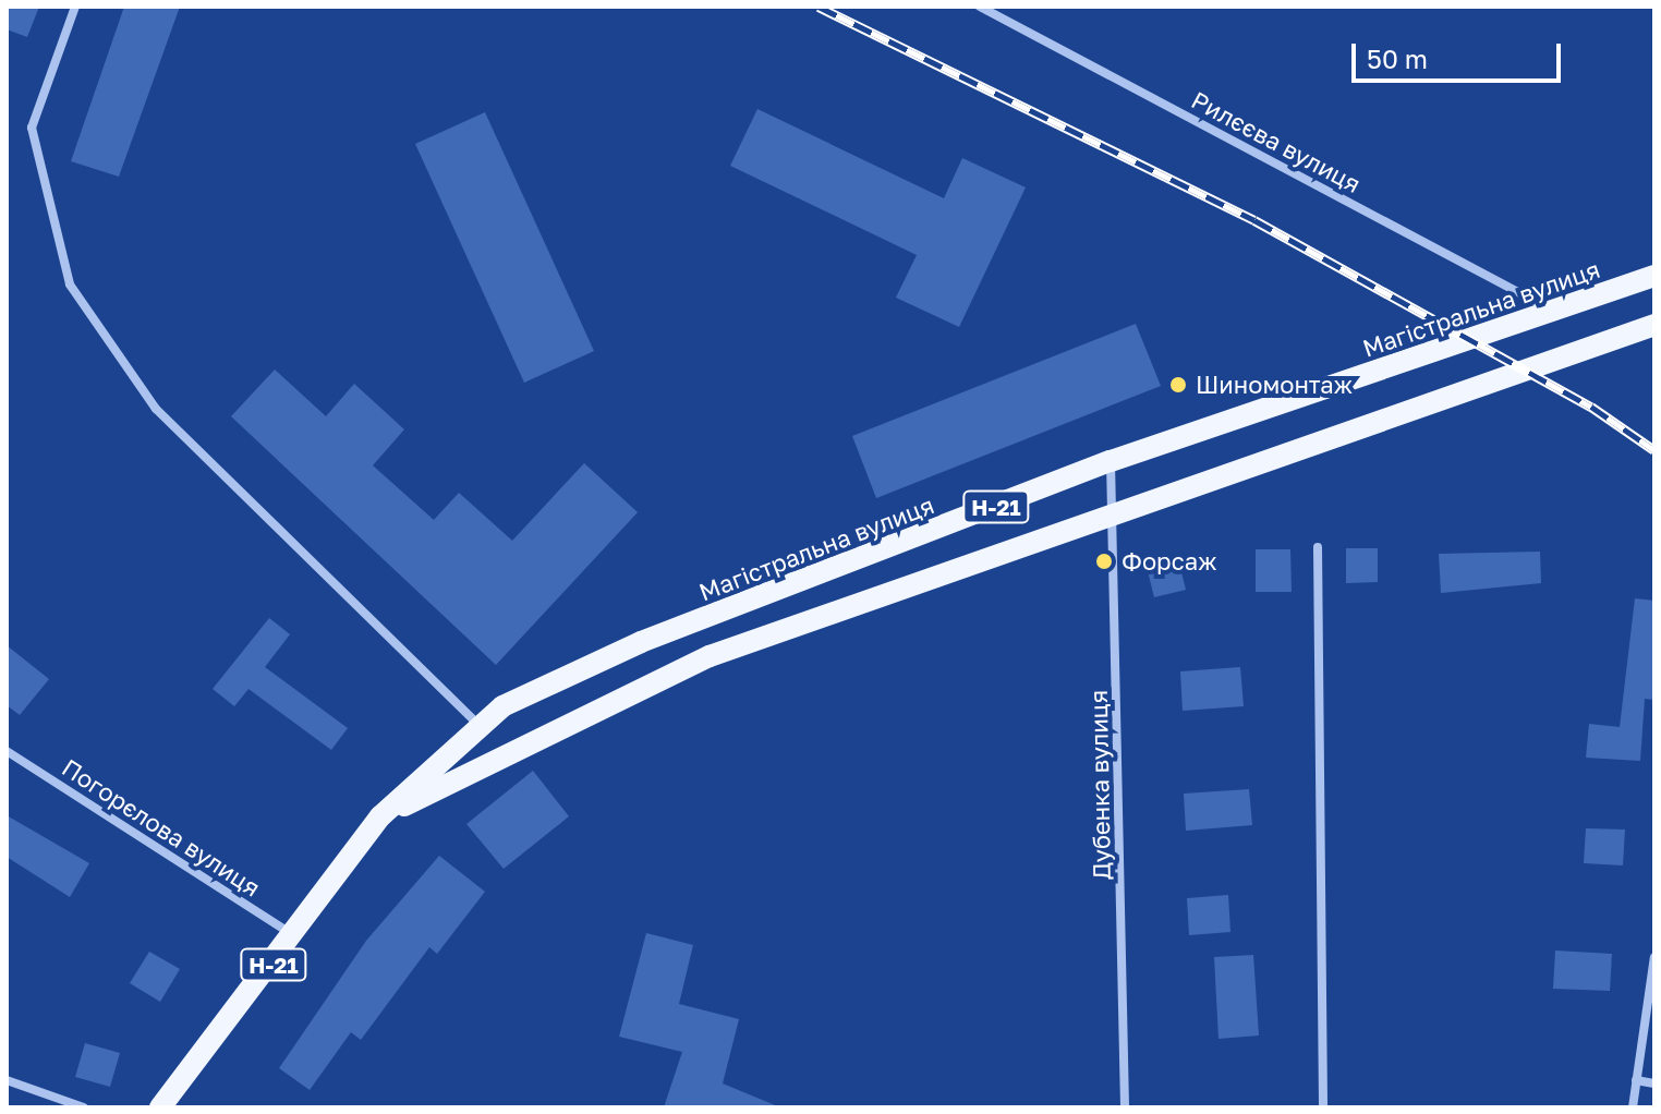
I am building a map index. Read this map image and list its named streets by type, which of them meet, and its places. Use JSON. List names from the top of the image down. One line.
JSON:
{"streets":{"main road":["Магістральна вулиця","Н-21"],"street":["Рилєєва вулиця","Дубенка вулиця","Погорєлова вулиця"]},"crossings":[["Рилєєва вулиця","Магістральна вулиця"],["Магістральна вулиця","Дубенка вулиця"],["Магістральна вулиця","Погорєлова вулиця"]],"places":["Шиномонтаж","Форсаж"],"scale_bar":"50 m"}
